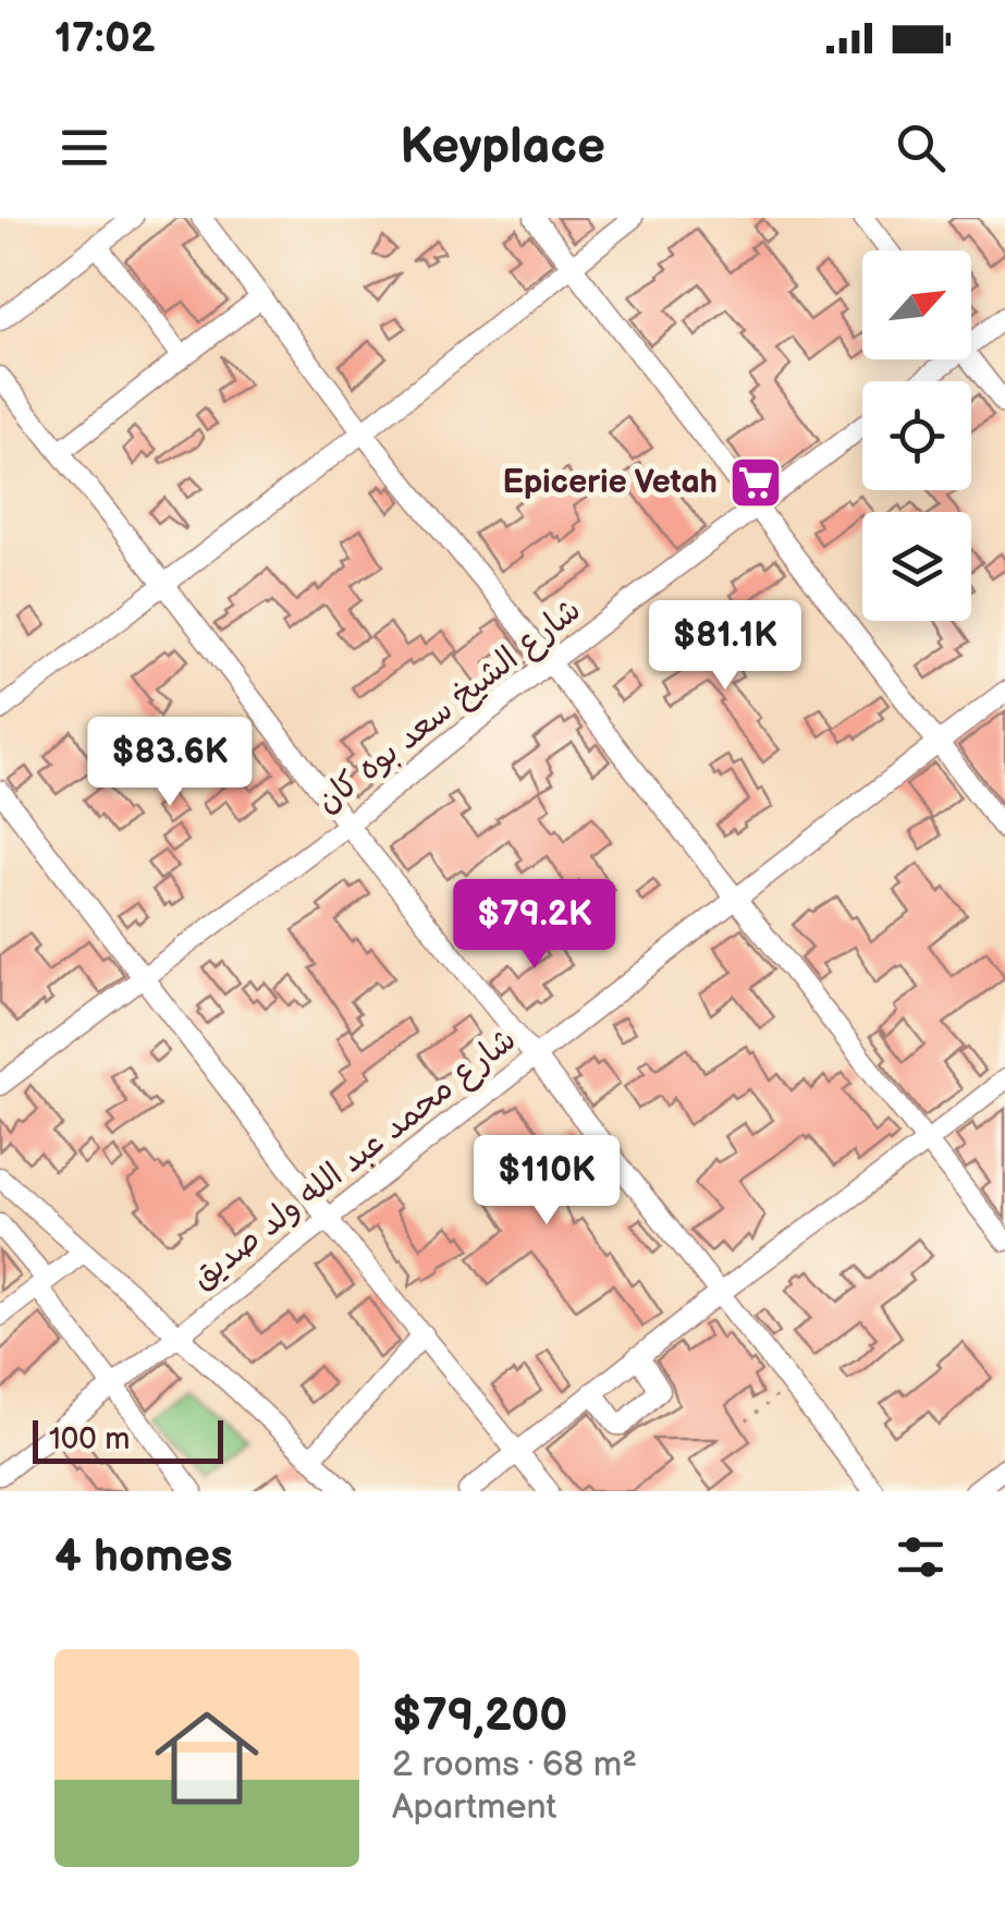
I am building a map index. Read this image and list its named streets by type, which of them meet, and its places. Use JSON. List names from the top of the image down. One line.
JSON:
{"streets":{"street":["شارع الشيخ سعد بوه كان","شارع محمد عبد الله ولد صديق"]},"places":{"supermarket":["Epicerie Vetah"]},"scale_bar":"100 m","north":"top right","page":{"status":"17:02","header":"Keyplace","price":["$81.1K","$83.6K","$79.2K","$110K"],"scale":"100 m","heading":"4 homes","list":[{"name":"$79,200","note":"2 rooms · 68 m² · Apartment"}]}}
